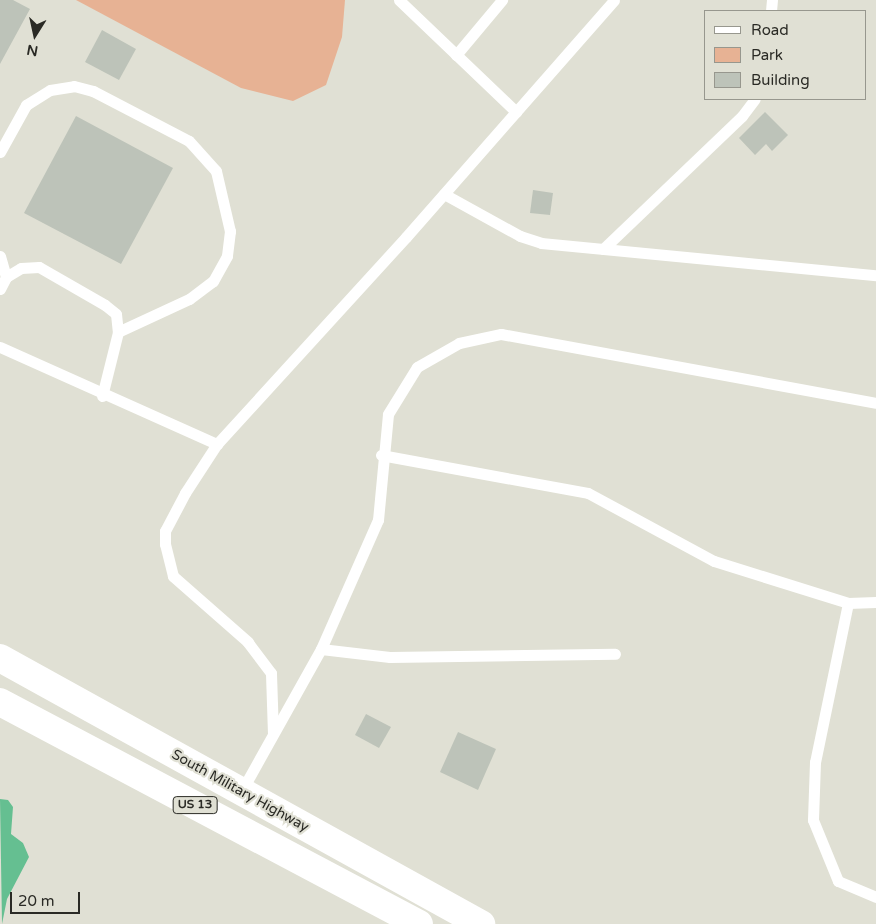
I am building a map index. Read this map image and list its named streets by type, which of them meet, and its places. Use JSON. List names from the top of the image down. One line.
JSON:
{"streets":{"main road":["South Military Highway","US 13"]},"legend":["Road","Park","Building"],"scale_bar":"20 m","north":"bottom"}
